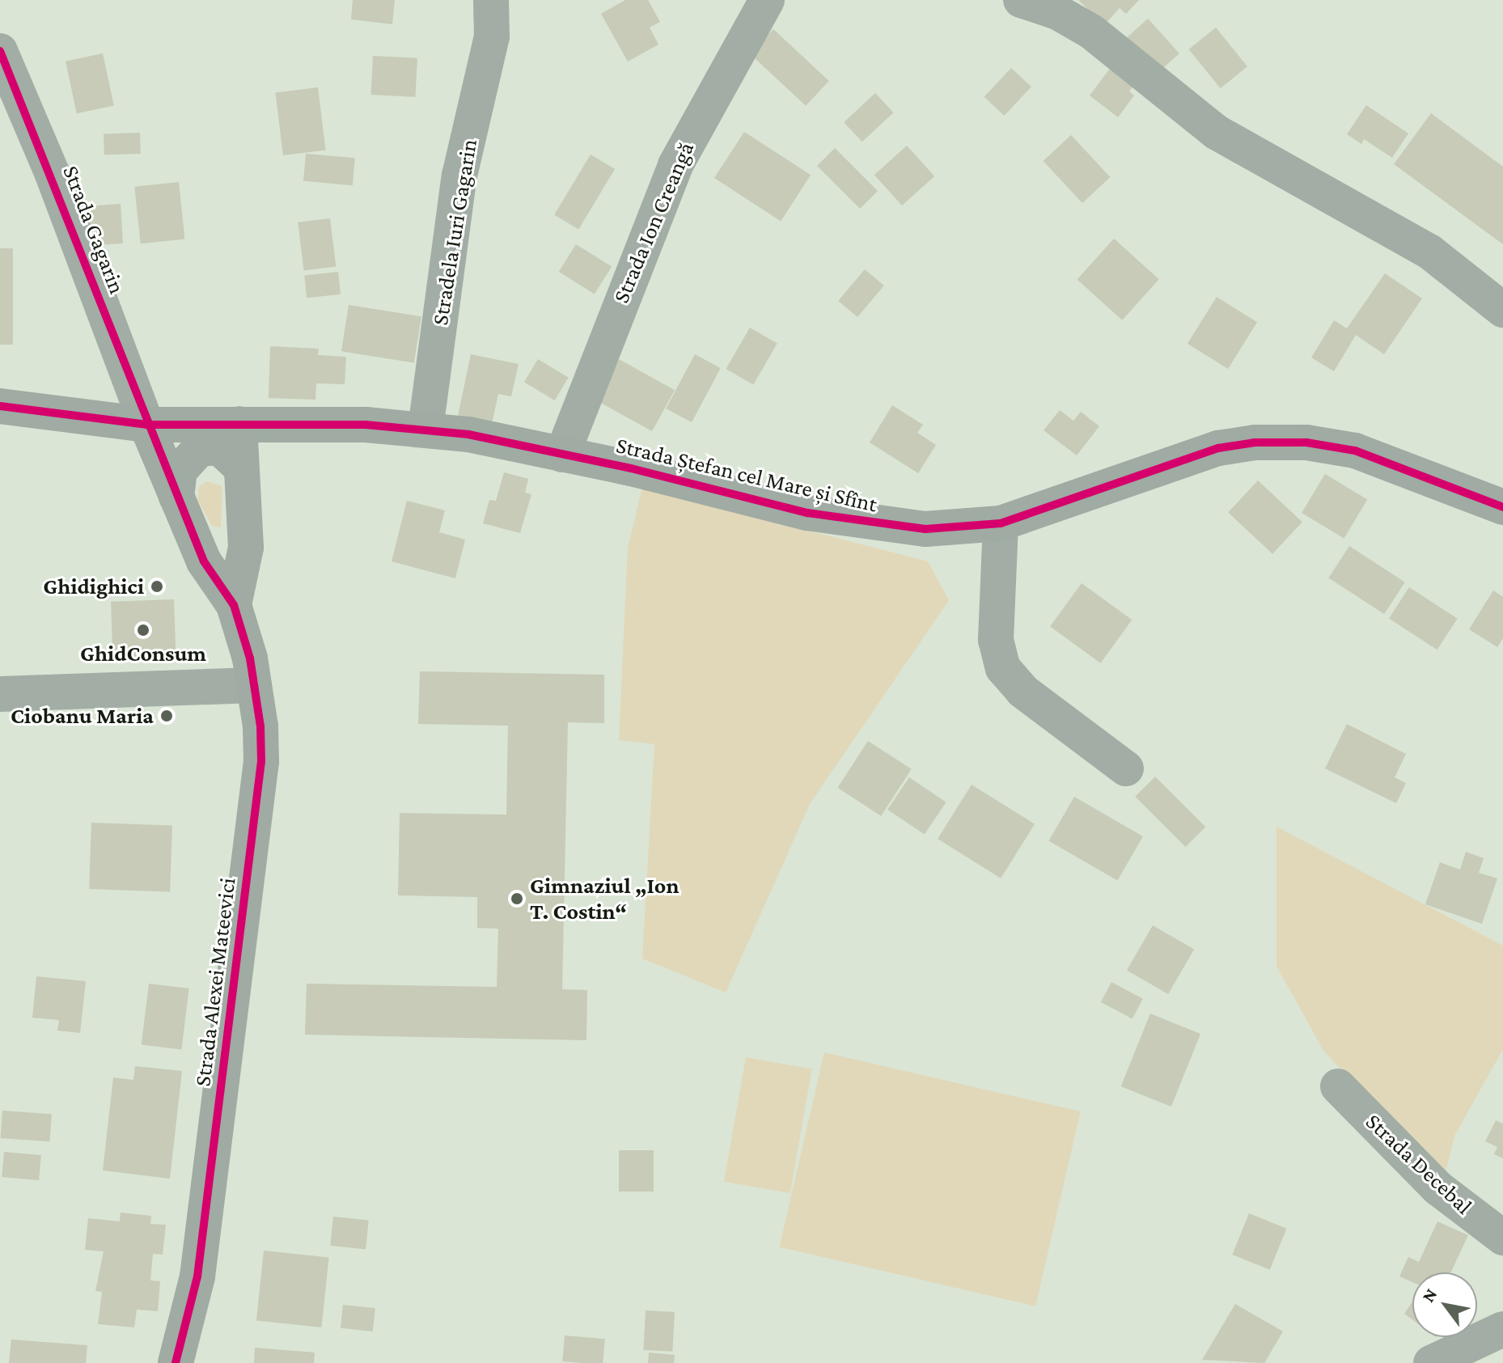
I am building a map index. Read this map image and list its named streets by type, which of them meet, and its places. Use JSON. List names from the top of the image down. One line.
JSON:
{"streets":{"street":["Strada Ion Creangă","Strada Gagarin","Stradela Iuri Gagarin","Strada Ștefan cel Mare și Sfînt","Strada Alexei Mateevici","Strada Decebal"]},"crossings":[["Strada Ion Creangă","Strada Ștefan cel Mare și Sfînt"],["Strada Gagarin","Strada Ștefan cel Mare și Sfînt"],["Stradela Iuri Gagarin","Strada Ștefan cel Mare și Sfînt"]],"places":["Ghidighici","GhidConsum","Ciobanu Maria","Gimnaziul „Ion T. Costin“"],"north":"top left"}
